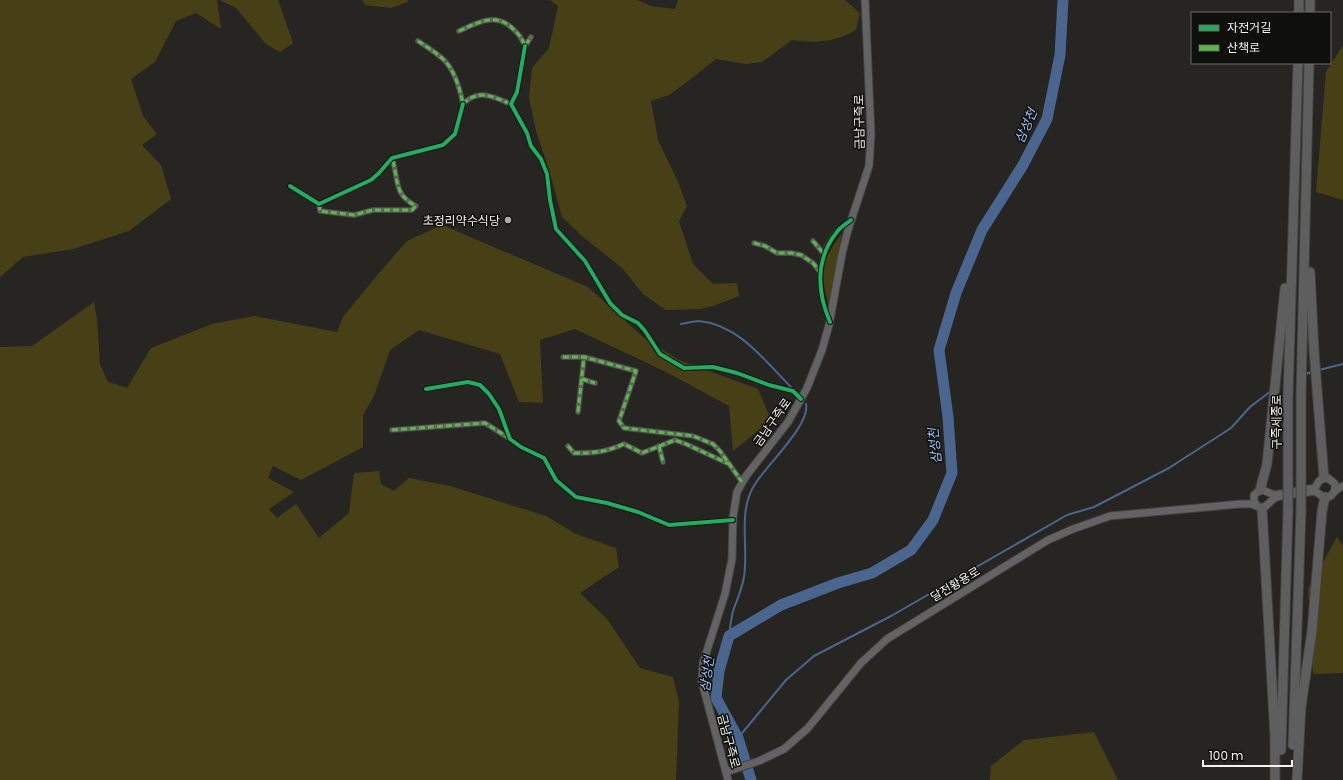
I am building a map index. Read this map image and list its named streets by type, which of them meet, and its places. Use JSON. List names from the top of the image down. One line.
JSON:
{"streets":{"highway":["구즉세종로"],"main road":["금남구즉로","달전황용로"]},"crossings":[["금남구즉로","달전황용로"]],"water":["삼성천"],"places":["초정리약수식당"],"legend":["자전거길","산책로"],"scale_bar":"100 m"}
